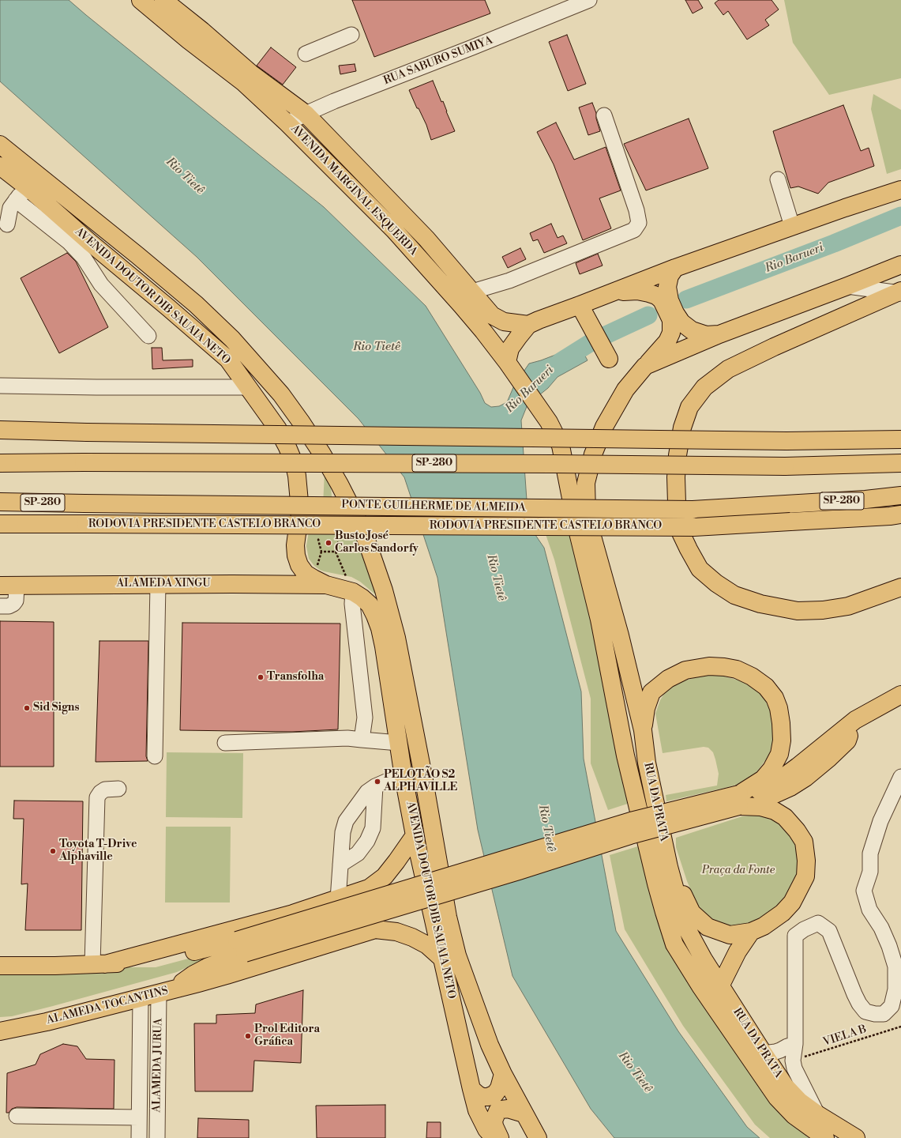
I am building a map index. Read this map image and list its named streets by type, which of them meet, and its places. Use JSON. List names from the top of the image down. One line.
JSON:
{"streets":{"main road":["AVENIDA MARGINAL ESQUERDA","AVENIDA DOUTOR DIB SAUAIA NETO","SP-280","PONTE GUILHERME DE ALMEIDA","RODOVIA PRESIDENTE CASTELO BRANCO","ALAMEDA XINGU","RUA DA PRATA","ALAMEDA TOCANTINS"],"street":["RUA SABURO SUMIYA","ALAMEDA JURUA"],"path":["VIELA B"]},"crossings":[["RUA SABURO SUMIYA","AVENIDA MARGINAL ESQUERDA"],["AVENIDA MARGINAL ESQUERDA","RUA DA PRATA"],["AVENIDA DOUTOR DIB SAUAIA NETO","ALAMEDA XINGU"],["PONTE GUILHERME DE ALMEIDA","RODOVIA PRESIDENTE CASTELO BRANCO"],["ALAMEDA TOCANTINS","ALAMEDA JURUA"]],"water":["Rio Tietê","Rio Barueri"],"parks":["Praça da Fonte"],"places":["Busto José Carlos Sandorfy","Transfolha","Sid Signs","PELOTÃO S2 ALPHAVILLE","Toyota T-Drive Alphaville","Prol Editora Gráfica"]}
